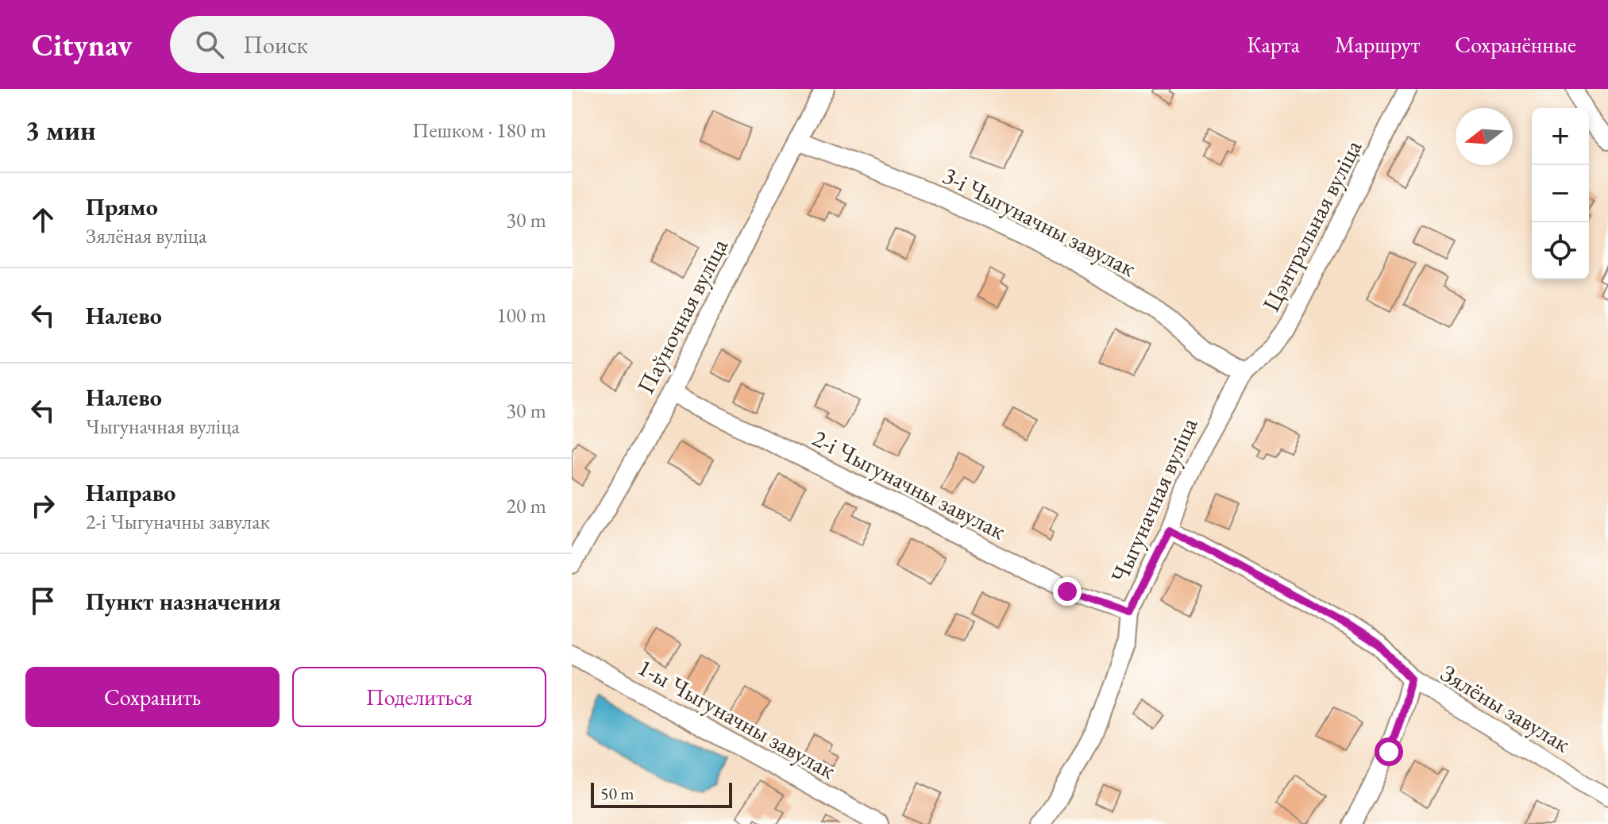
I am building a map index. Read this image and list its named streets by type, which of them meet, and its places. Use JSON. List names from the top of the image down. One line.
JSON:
{"streets":{"street":["3-і Чыгуначны завулак","Цэнтральная вуліца","Паўночная вуліца","2-і Чыгуначны завулак","Чыгуначная вуліца","Зялёны завулак","1-ы Чыгуначны завулак"]},"crossings":[["3-і Чыгуначны завулак","Цэнтральная вуліца"],["3-і Чыгуначны завулак","Паўночная вуліца"],["3-і Чыгуначны завулак","Чыгуначная вуліца"],["Цэнтральная вуліца","Чыгуначная вуліца"],["Паўночная вуліца","2-і Чыгуначны завулак"],["2-і Чыгуначны завулак","Чыгуначная вуліца"],["Чыгуначная вуліца","Зялёны завулак"]],"scale_bar":"50 m","north":"left","page":{"header":"Citynav","search":"Поиск","nav":["Карта","Маршрут","Сохранённые"],"heading":["3 мин","Пешком · 180 m"],"map_buttons":["+","−"],"list":[["Прямо","Зялёная вуліца","30 m"],["Налево","100 m"],["Налево","Чыгуначная вуліца","30 m"],["Направо","2-і Чыгуначны завулак","20 m"],"Пункт назначения"],"buttons":["Сохранить","Поделиться"],"scale":"50 m"}}
